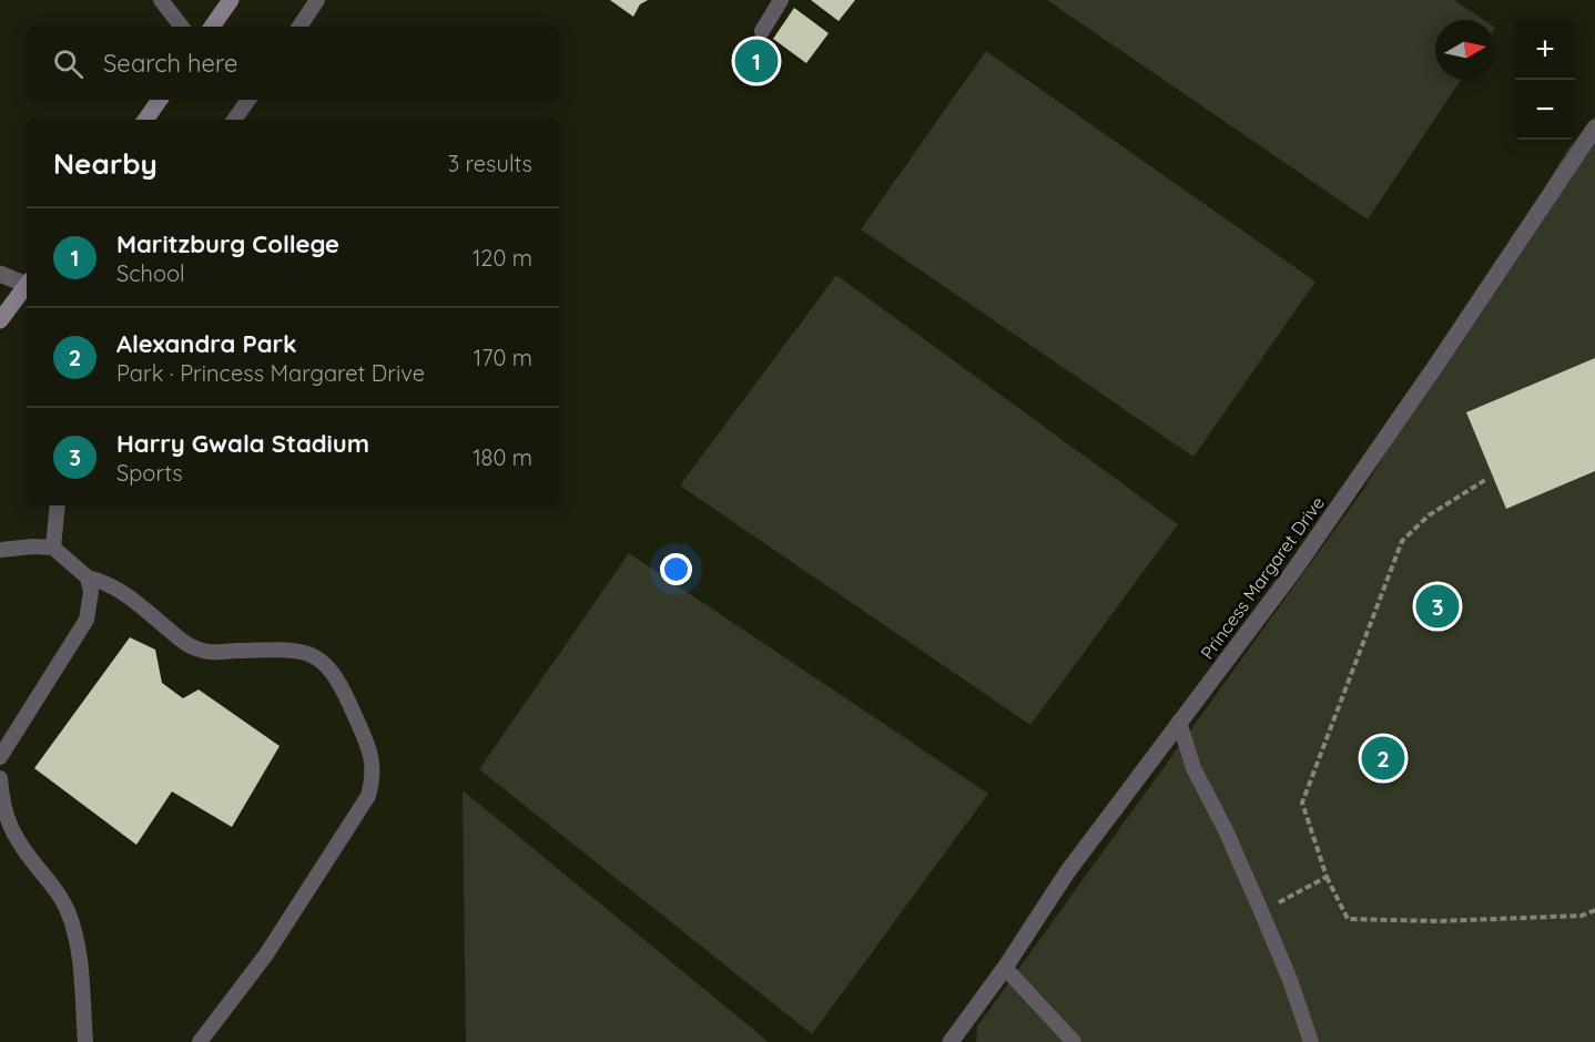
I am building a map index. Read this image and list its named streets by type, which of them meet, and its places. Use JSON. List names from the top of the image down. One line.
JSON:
{"streets":{"street":["Princess Margaret Drive"]},"north":"right","page":{"map_buttons":["+","−"],"search":"Search here","pins":["1","3","2"],"heading":["Nearby","3 results"],"list":[{"mark":"1","name":"Maritzburg College","note":"School","value":"120 m"},{"mark":"2","name":"Alexandra Park","note":"Park · Princess Margaret Drive","value":"170 m"},{"mark":"3","name":"Harry Gwala Stadium","note":"Sports","value":"180 m"}]}}
